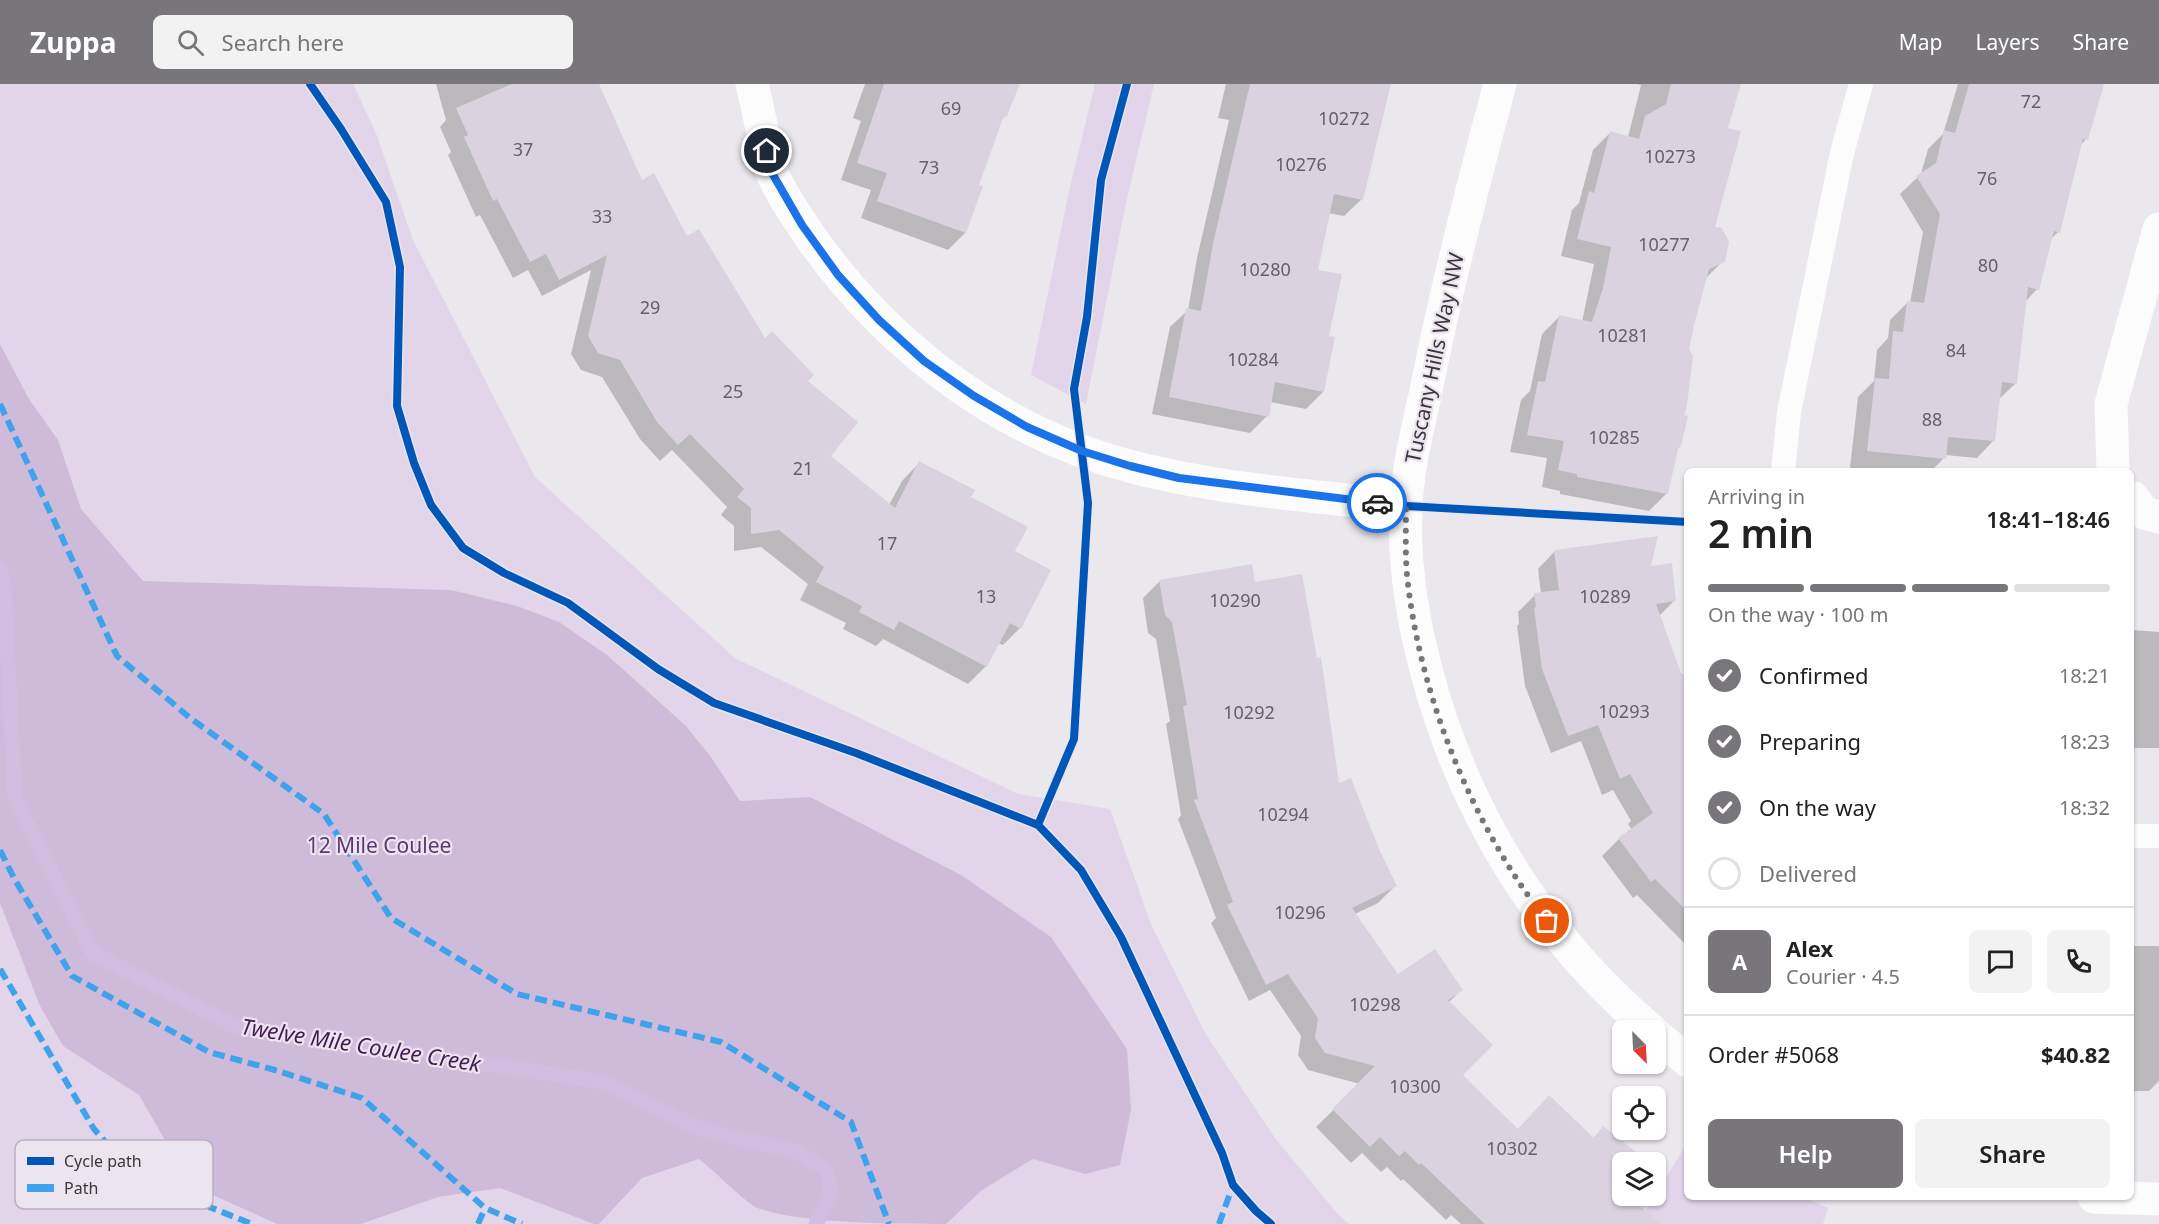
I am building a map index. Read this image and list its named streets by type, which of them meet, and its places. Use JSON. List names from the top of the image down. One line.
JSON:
{"streets":{"street":["Tuscany Hills Way NW"]},"water":["Twelve Mile Coulee Creek"],"parks":["12 Mile Coulee"],"house_numbers":["72","69","10272","37","10273","10276","73","76","33","10277","80","10280","29","10281","84","10284","25","88","10285","21","17","13","10289","10290","10293","10292","10294","10296","10298","10300","10302"],"legend":["Cycle path","Path"],"north":"bottom right","page":{"header":"Zuppa","search":"Search here","nav":["Map","Layers","Share"],"heading":["2 min","Arriving in","18:41–18:46"],"panel":["Alex","Courier · 4.5","Order #5068","$40.82"],"bar":"On the way · 100 m","list":[["Confirmed","18:21"],["Preparing","18:23"],["On the way","18:32"],"Delivered"],"round":"A","buttons":["Help","Share"]}}
